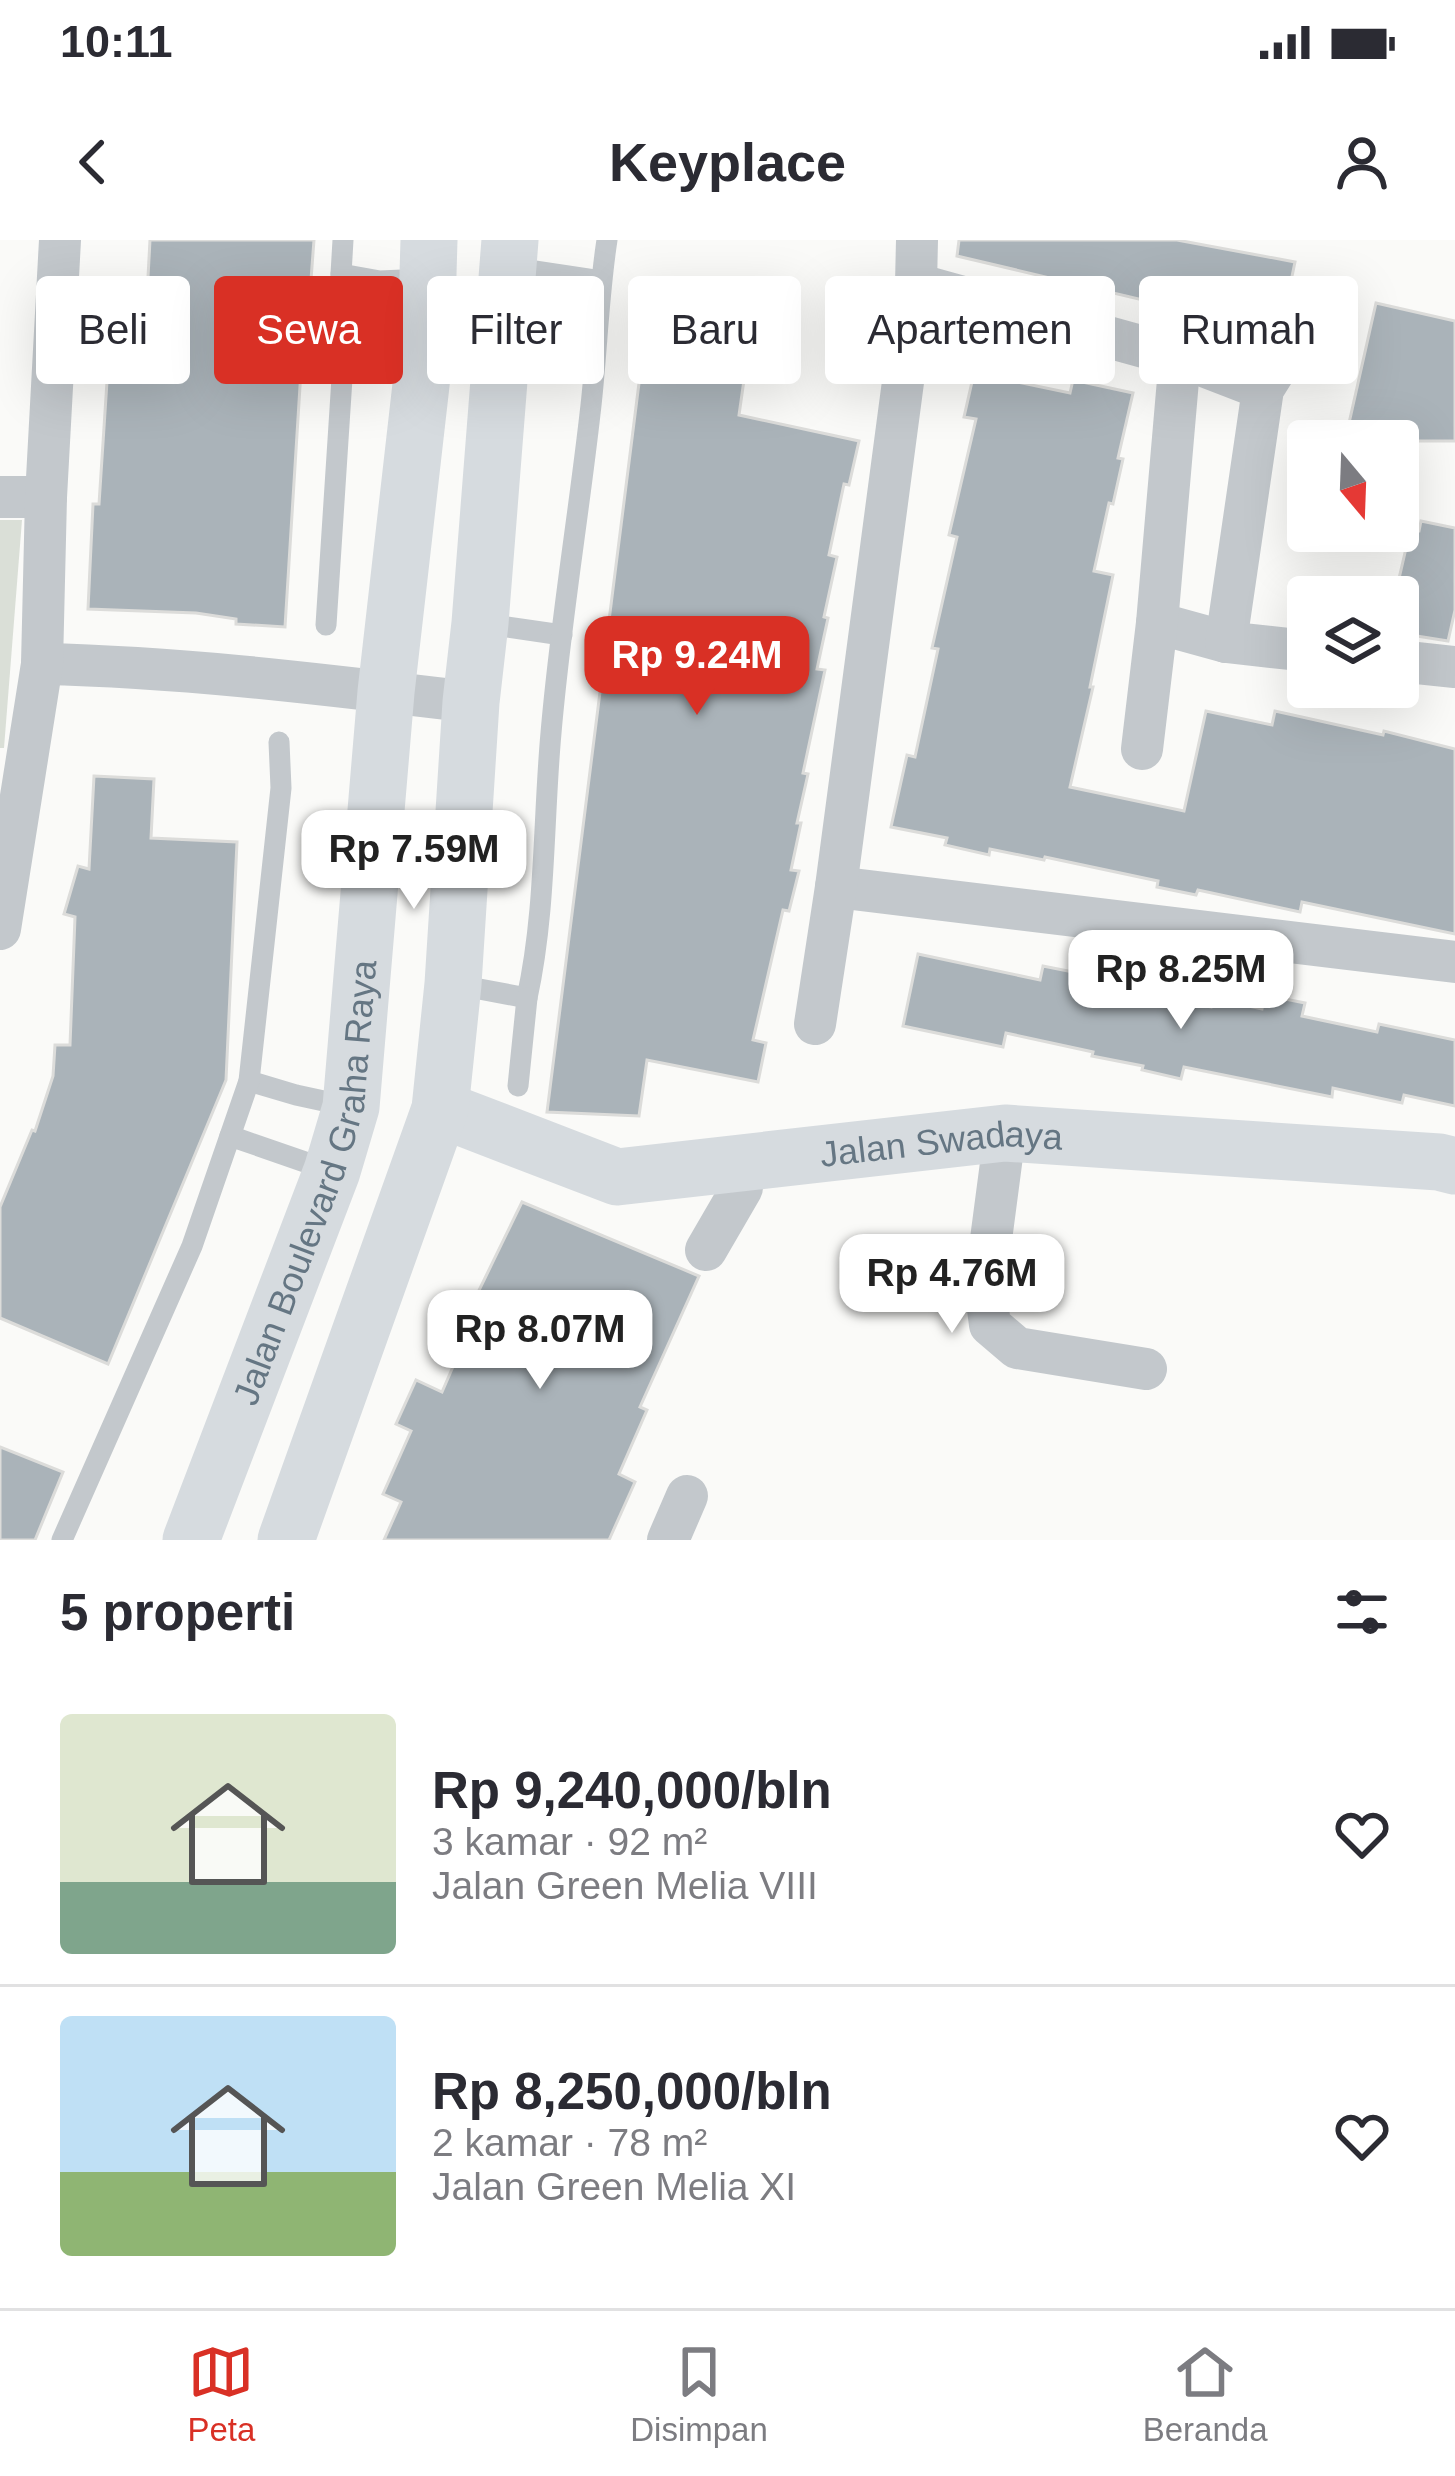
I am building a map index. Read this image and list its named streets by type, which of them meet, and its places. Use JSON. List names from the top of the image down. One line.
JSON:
{"streets":{"main road":["Jalan Swadaya","Jalan Boulevard Graha Raya"]},"north":"bottom","page":{"status":"10:11","header":"Keyplace","chip":["Beli","Sewa","Filter","Baru","Apartemen","Rumah"],"price":["Rp 9.24M","Rp 7.59M","Rp 8.25M","Rp 4.76M","Rp 8.07M"],"heading":"5 properti","list":[{"name":"Rp 9,240,000/bln","note":"3 kamar · 92 m² · Jalan Green Melia VIII"},{"name":"Rp 8,250,000/bln","note":"2 kamar · 78 m² · Jalan Green Melia XI"}],"tabs":["Peta","Disimpan","Beranda"]}}
